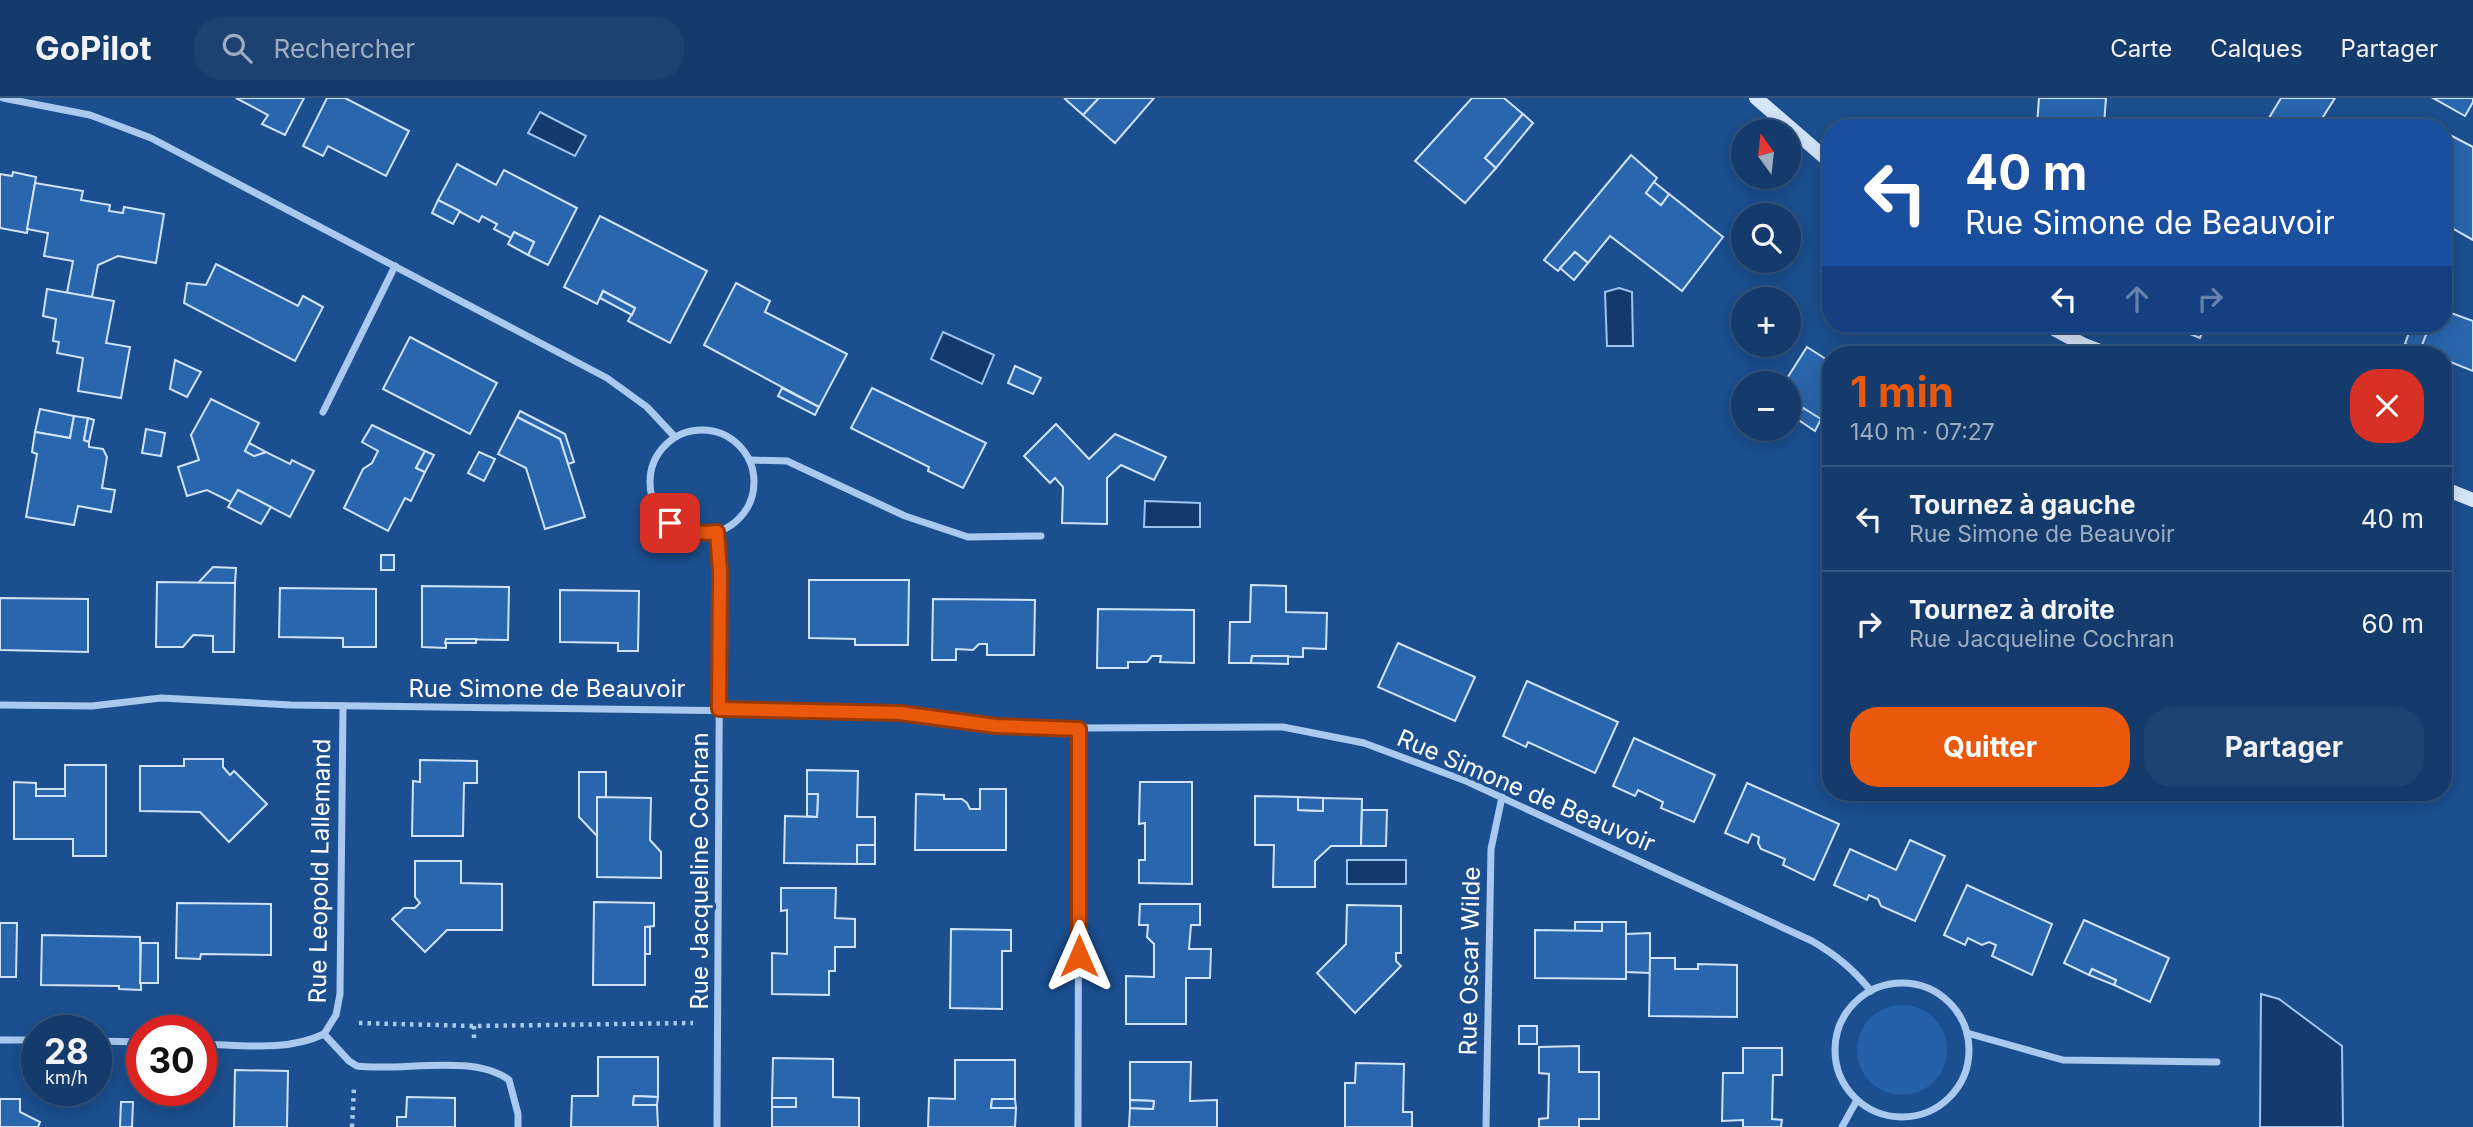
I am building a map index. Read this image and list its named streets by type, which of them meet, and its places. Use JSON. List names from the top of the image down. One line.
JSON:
{"streets":{"street":["Rue Simone de Beauvoir","Rue Leopold Lallemand","Rue Jacqueline Cochran","Rue Oscar Wilde"]},"crossings":[["Rue Simone de Beauvoir","Rue Leopold Lallemand"],["Rue Simone de Beauvoir","Rue Jacqueline Cochran"],["Rue Simone de Beauvoir","Rue Oscar Wilde"]],"north":"top","page":{"header":"GoPilot","search":"Rechercher","nav":["Carte","Calques","Partager"],"map_buttons":["+","−"],"turn":["40 m","Rue Simone de Beauvoir"],"heading":["1 min","140 m · 07:27"],"list":[{"name":"Tournez à gauche","note":"Rue Simone de Beauvoir","value":"40 m"},{"name":"Tournez à droite","note":"Rue Jacqueline Cochran","value":"60 m"}],"buttons":["Quitter","Partager"],"speed":"28 km/h","limit":"30"}}
